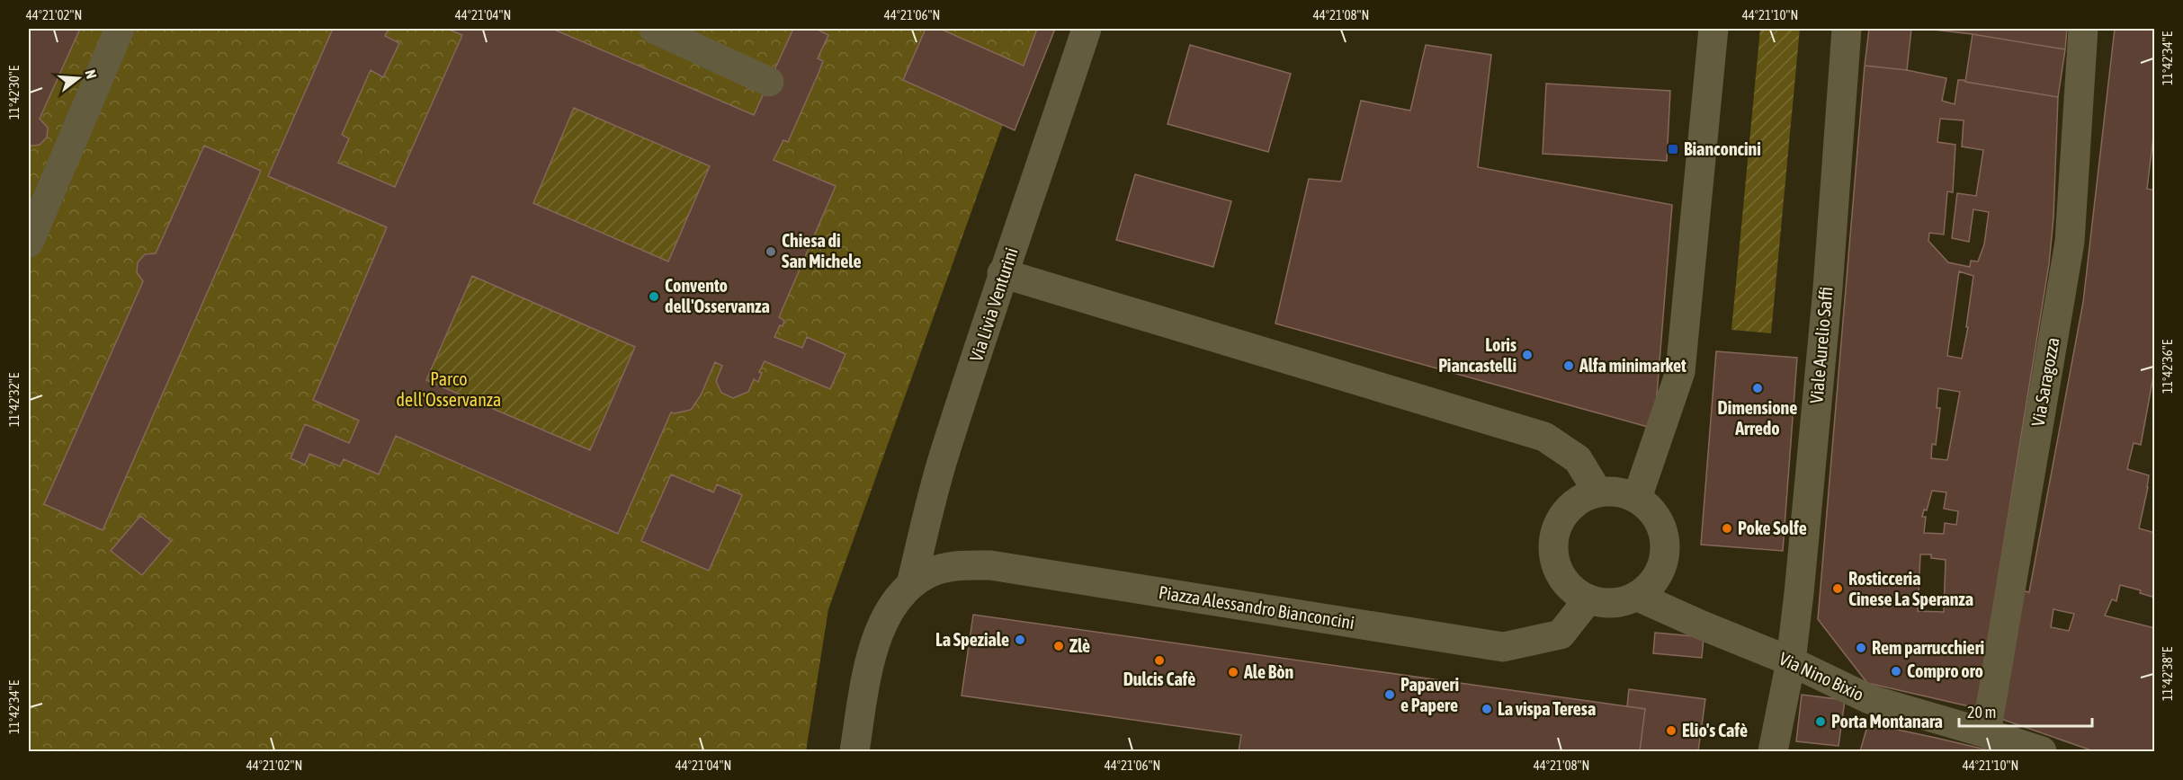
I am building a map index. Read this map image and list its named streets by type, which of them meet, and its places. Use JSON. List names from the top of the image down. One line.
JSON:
{"streets":{"street":["Via Livia Venturini","Viale Aurelio Saffi","Via Saragozza","Piazza Alessandro Bianconcini","Via Nino Bixio"]},"crossings":[["Via Livia Venturini","Piazza Alessandro Bianconcini"],["Viale Aurelio Saffi","Via Nino Bixio"],["Via Saragozza","Via Nino Bixio"],["Piazza Alessandro Bianconcini","Via Nino Bixio"]],"parks":["Parco dell'Osservanza"],"places":{"transit":["Bianconcini"],"other":["Chiesa di San Michele","Convento dell'Osservanza","Loris Piancastelli","Alfa minimarket","Dimensione Arredo","Poke Solfe","Rosticceria Cinese La Speranza","La Speziale","Zlè","Rem parrucchieri","Dulcis Cafè","Compro oro","Ale Bòn","Papaveri e Papere","La vispa Teresa","Porta Montanara","Elio's Cafè"]},"scale_bar":"20 m","north":"right","coordinates":["44°21'02\"N","44°21'04\"N","44°21'06\"N","44°21'08\"N","44°21'10\"N","11°42'34\"E","11°42'30\"E","11°42'36\"E","11°42'32\"E","11°42'38\"E"]}
